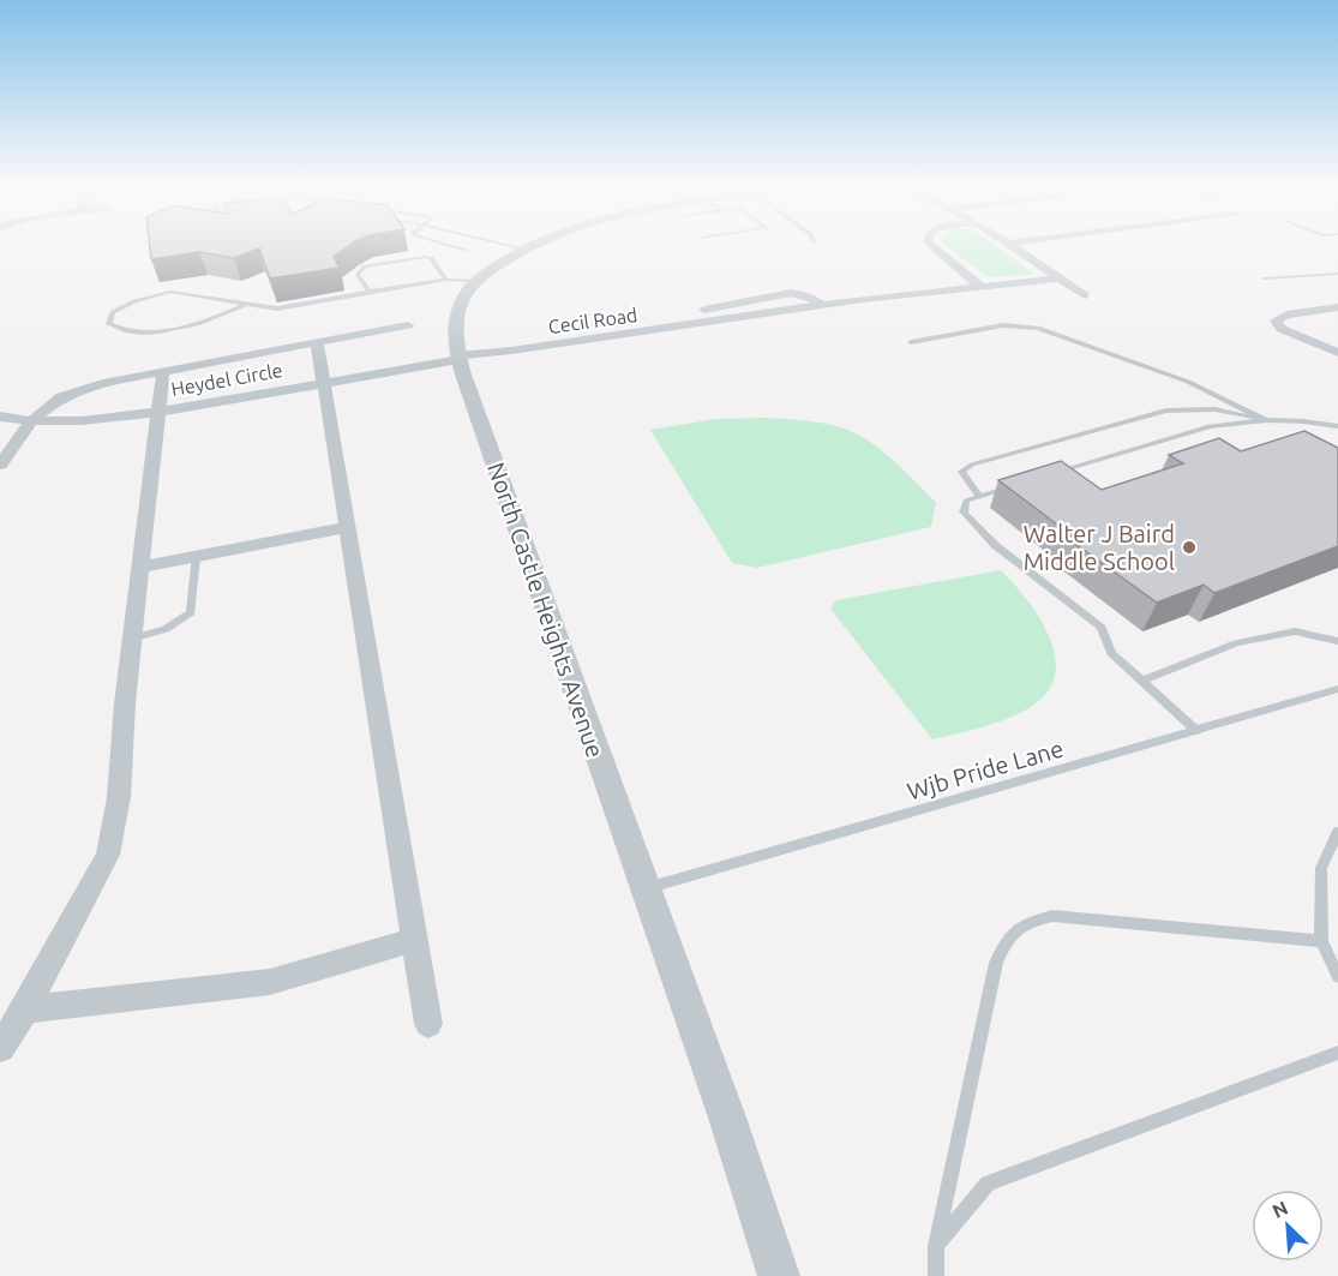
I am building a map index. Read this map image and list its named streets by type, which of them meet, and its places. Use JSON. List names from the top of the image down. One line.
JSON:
{"streets":{"street":["Cecil Road","Heydel Circle","North Castle Heights Avenue"],"lane":["Wjb Pride Lane"]},"crossings":[["Cecil Road","Heydel Circle"],["Cecil Road","North Castle Heights Avenue"],["Heydel Circle","North Castle Heights Avenue"],["North Castle Heights Avenue","Wjb Pride Lane"]],"places":["Walter J Baird Middle School"],"north":"top left"}
